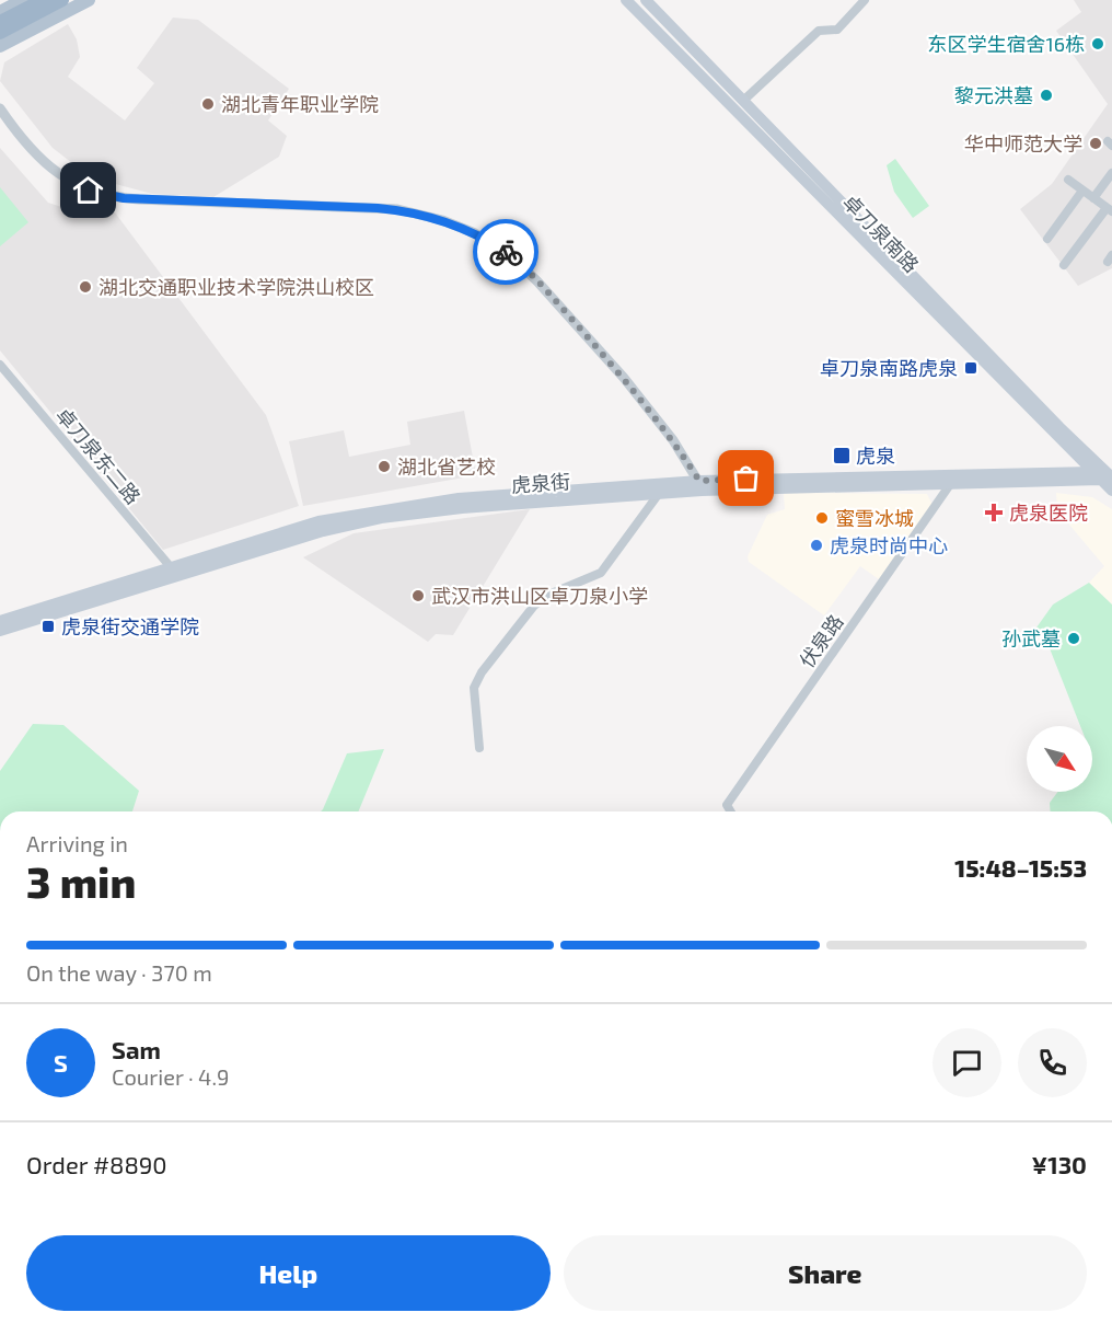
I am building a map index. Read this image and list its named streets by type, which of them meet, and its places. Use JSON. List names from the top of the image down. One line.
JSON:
{"streets":{"main road":["卓刀泉南路","虎泉街"],"street":["卓刀泉东二路","伏泉路"]},"crossings":[["卓刀泉南路","虎泉街"],["卓刀泉东二路","虎泉街"],["虎泉街","伏泉路"]],"places":{"other":["东区学生宿舍16栋","黎元洪墓","湖北青年职业学院","华中师范大学","湖北交通职业技术学院洪山校区","湖北省艺校","蜜雪冰城","虎泉时尚中心","武汉市洪山区卓刀泉小学","孙武墓"],"transit":["卓刀泉南路虎泉","虎泉","虎泉街交通学院"],"health":["虎泉医院"]},"north":"bottom right","page":{"heading":["3 min","Arriving in","15:48–15:53"],"panel":["Sam","Courier · 4.9","Order #8890","¥130"],"bar":"On the way · 370 m","round":"S","buttons":["Help","Share"]}}
